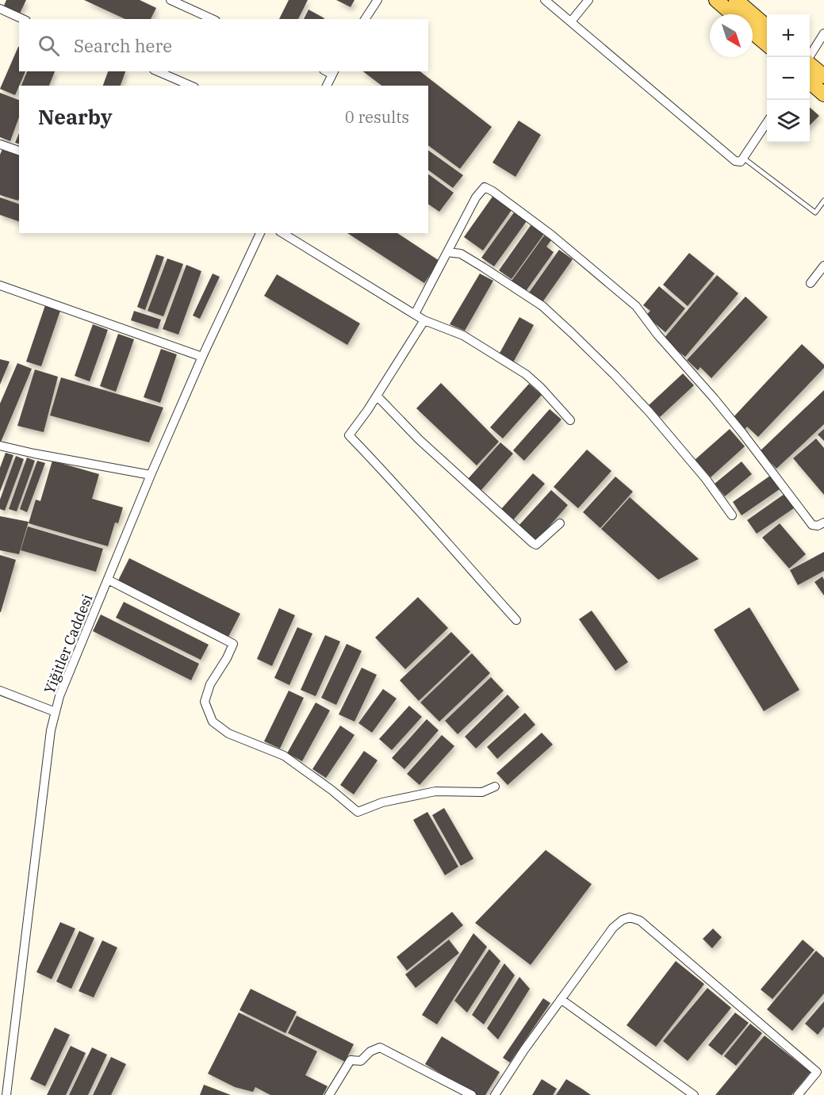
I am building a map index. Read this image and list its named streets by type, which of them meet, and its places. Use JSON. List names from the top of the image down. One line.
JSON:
{"streets":{"street":["Yiğitler Caddesi"]},"north":"bottom right","page":{"map_buttons":["+","−"],"search":"Search here","heading":["Nearby","0 results"]}}
